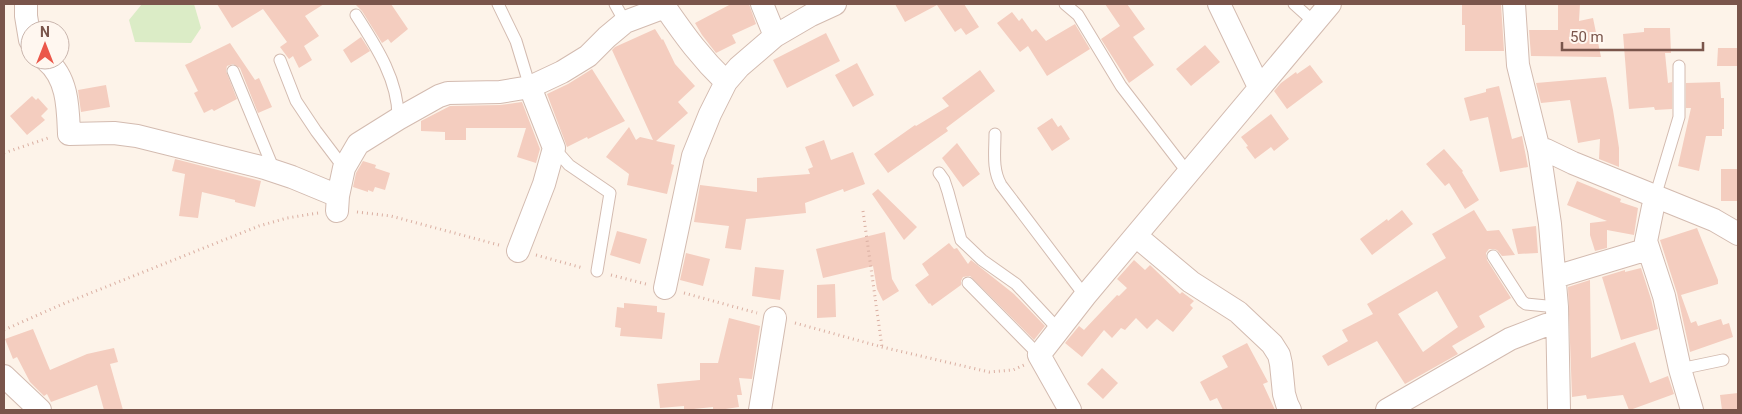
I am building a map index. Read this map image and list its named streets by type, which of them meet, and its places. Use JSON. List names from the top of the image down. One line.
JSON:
{"scale_bar":"50 m","north":"top"}
